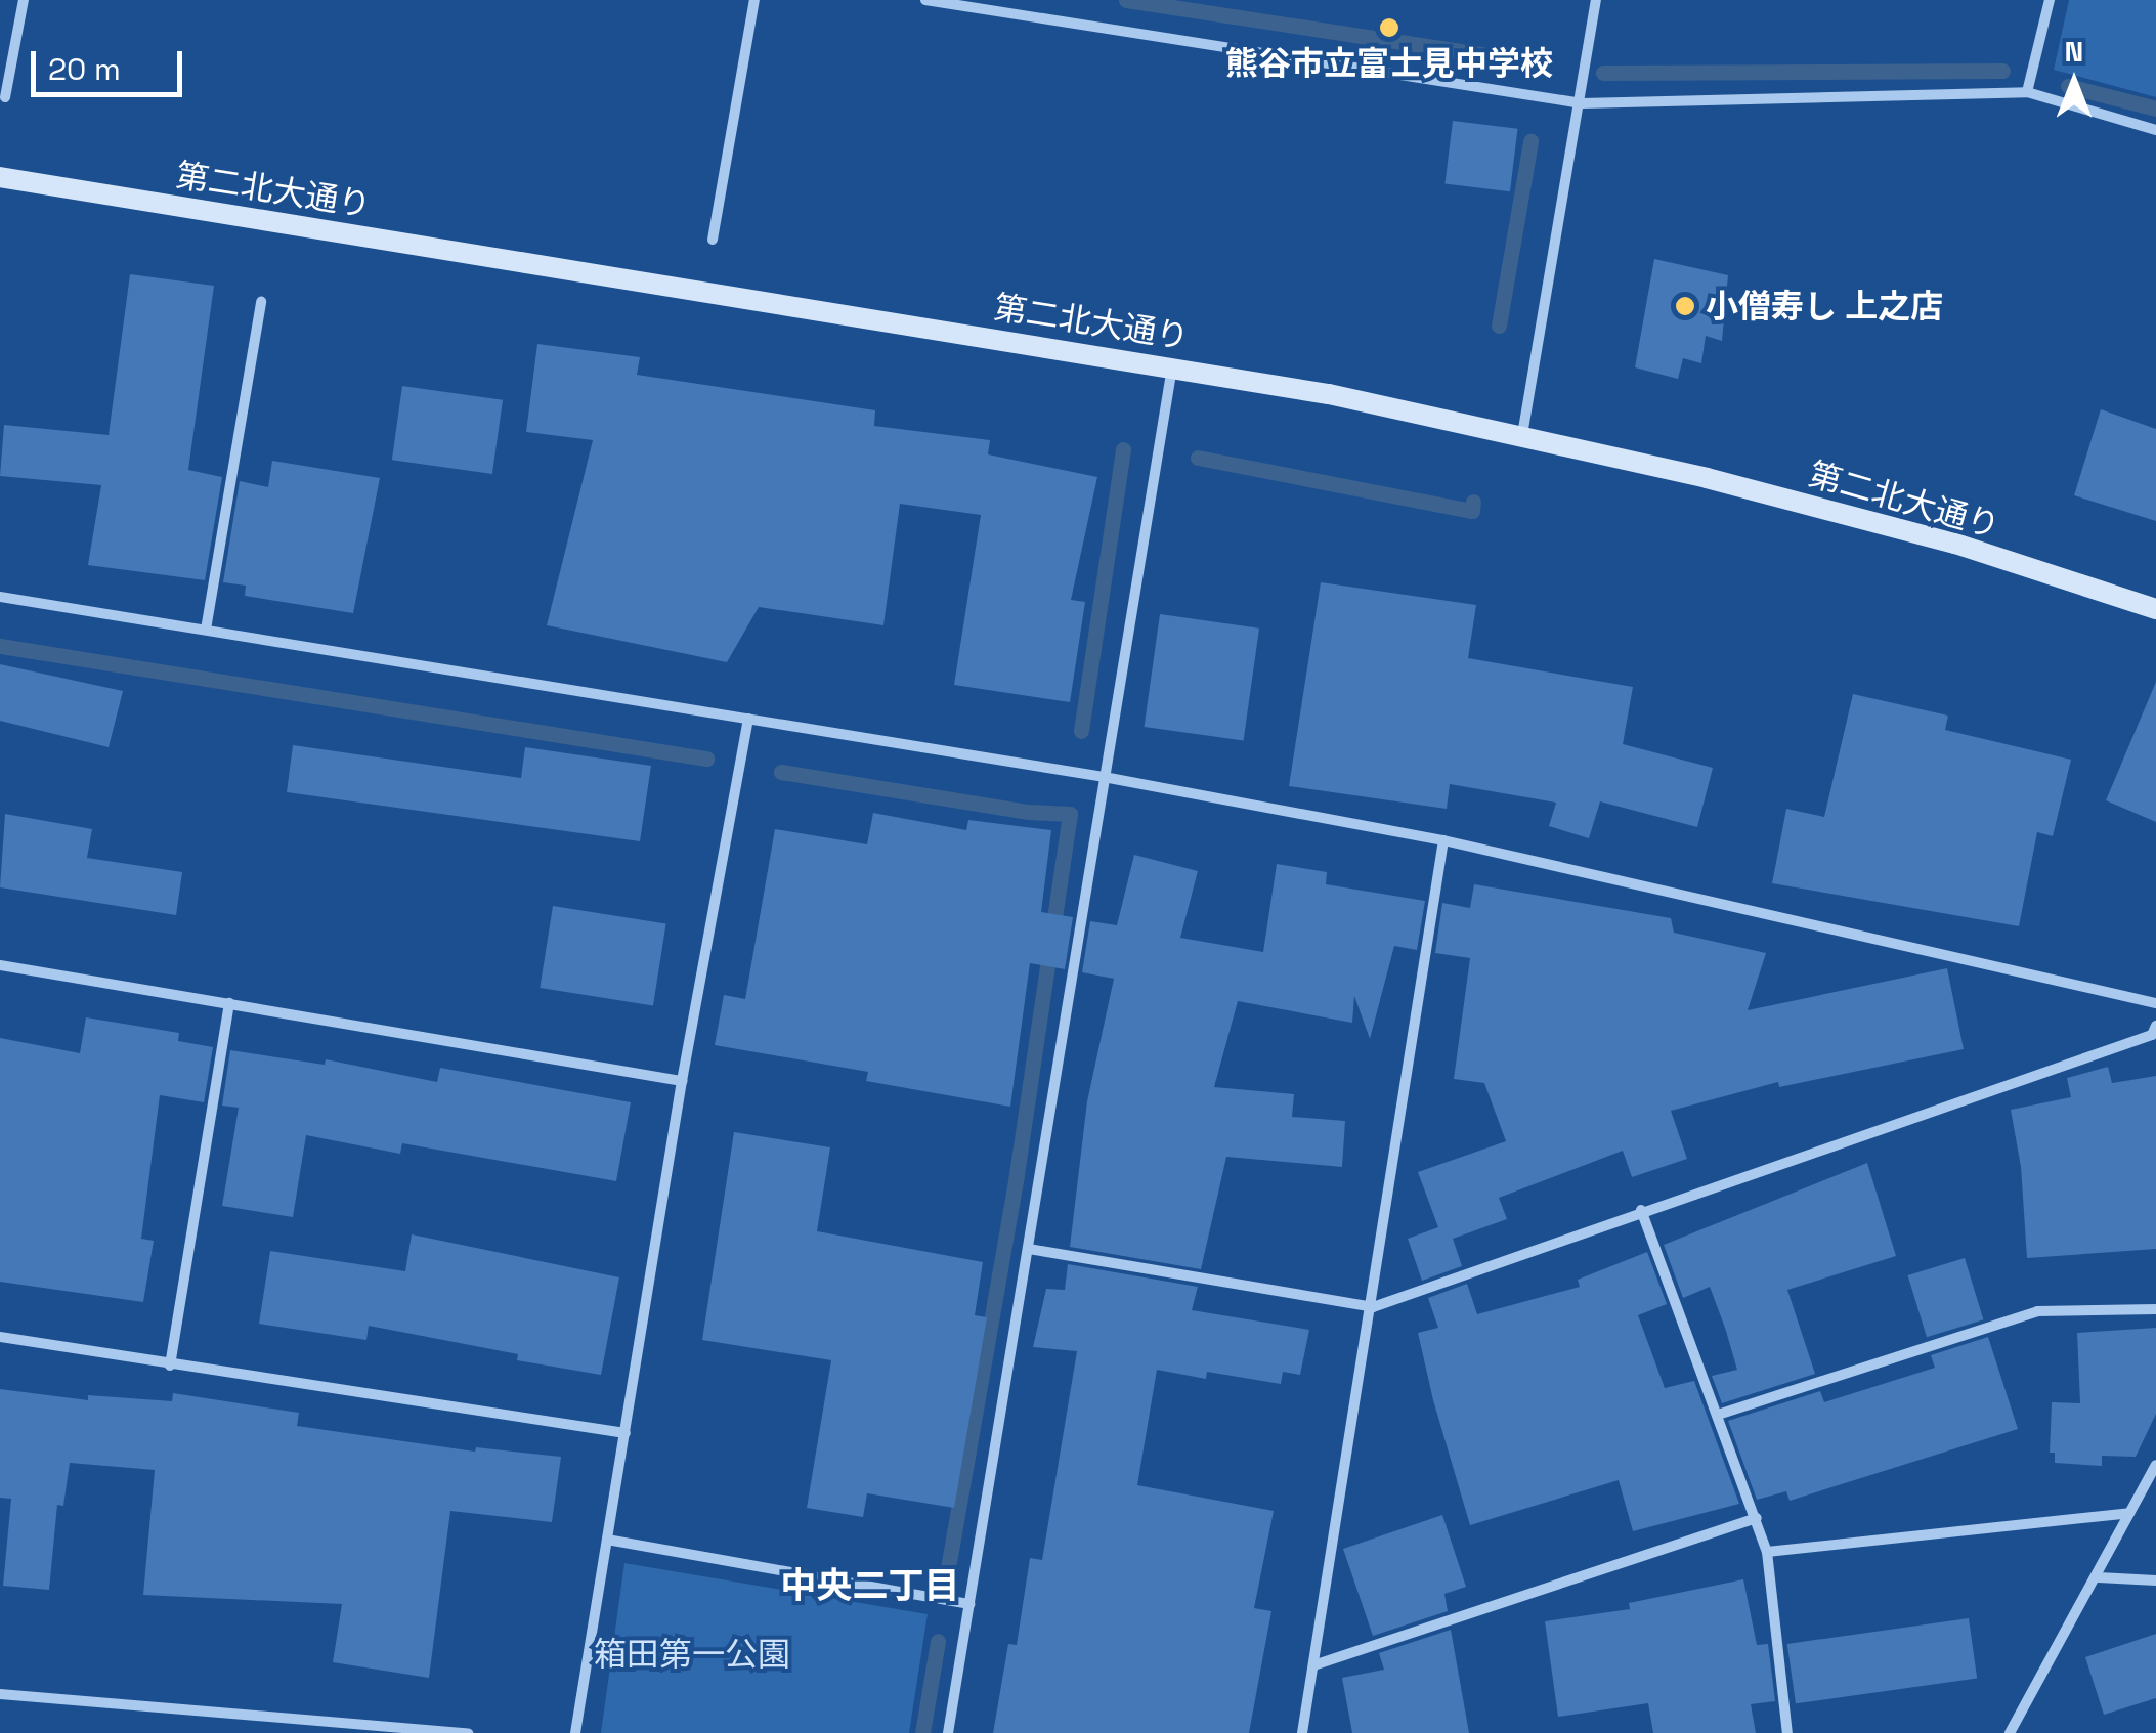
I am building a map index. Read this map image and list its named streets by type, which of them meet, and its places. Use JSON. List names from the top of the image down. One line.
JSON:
{"streets":{"street":["第二北大通り"]},"districts":["中央二丁目"],"parks":["箱田第一公園"],"places":["熊谷市立富士見中学校","小僧寿し 上之店"],"scale_bar":"20 m","north":"top"}
